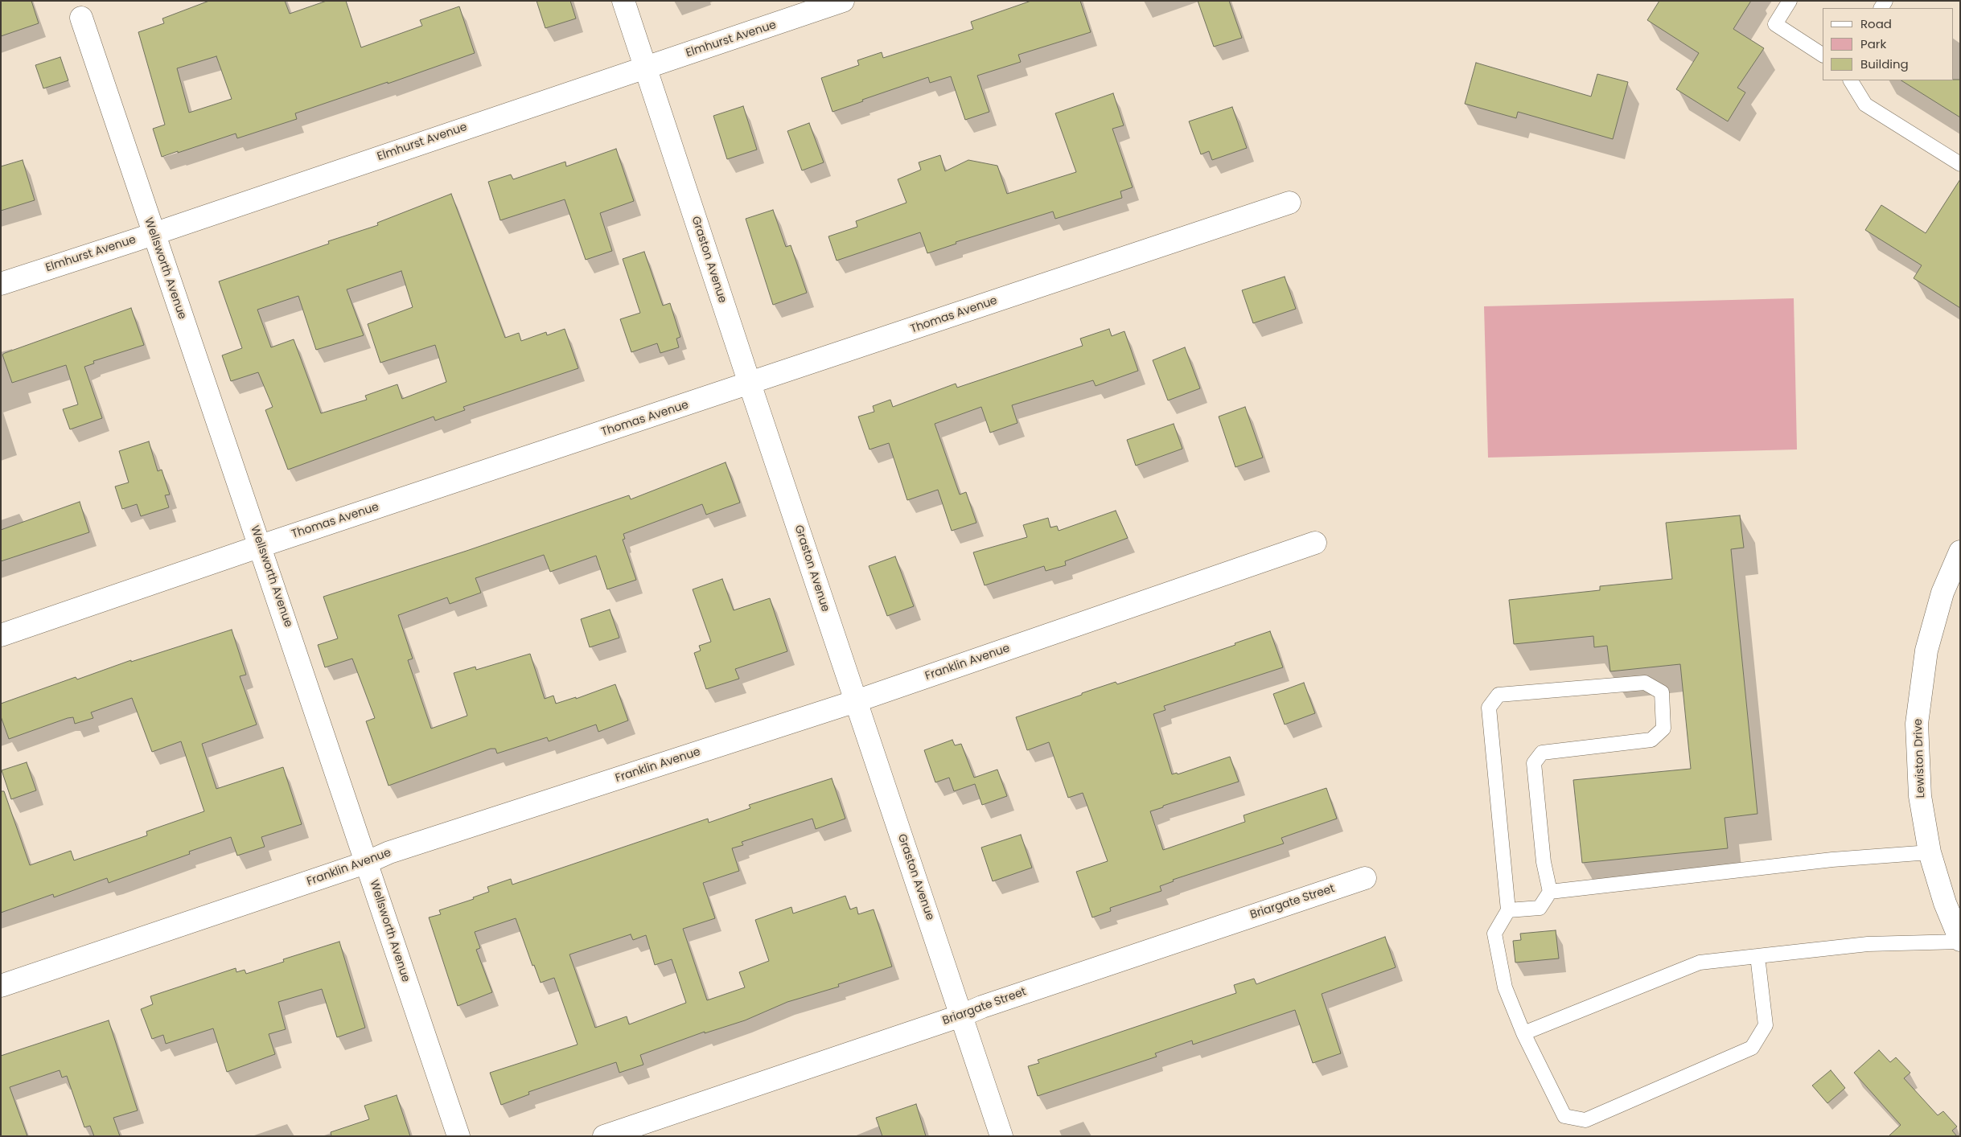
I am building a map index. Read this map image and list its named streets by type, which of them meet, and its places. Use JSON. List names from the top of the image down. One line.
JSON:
{"streets":{"street":["Elmhurst Avenue","Graston Avenue","Wellsworth Avenue","Thomas Avenue","Franklin Avenue","Lewiston Drive","Briargate Street"]},"crossings":[["Elmhurst Avenue","Graston Avenue"],["Elmhurst Avenue","Wellsworth Avenue"],["Graston Avenue","Thomas Avenue"],["Graston Avenue","Franklin Avenue"],["Graston Avenue","Briargate Street"],["Wellsworth Avenue","Thomas Avenue"],["Wellsworth Avenue","Franklin Avenue"]],"legend":["Road","Park","Building"]}
